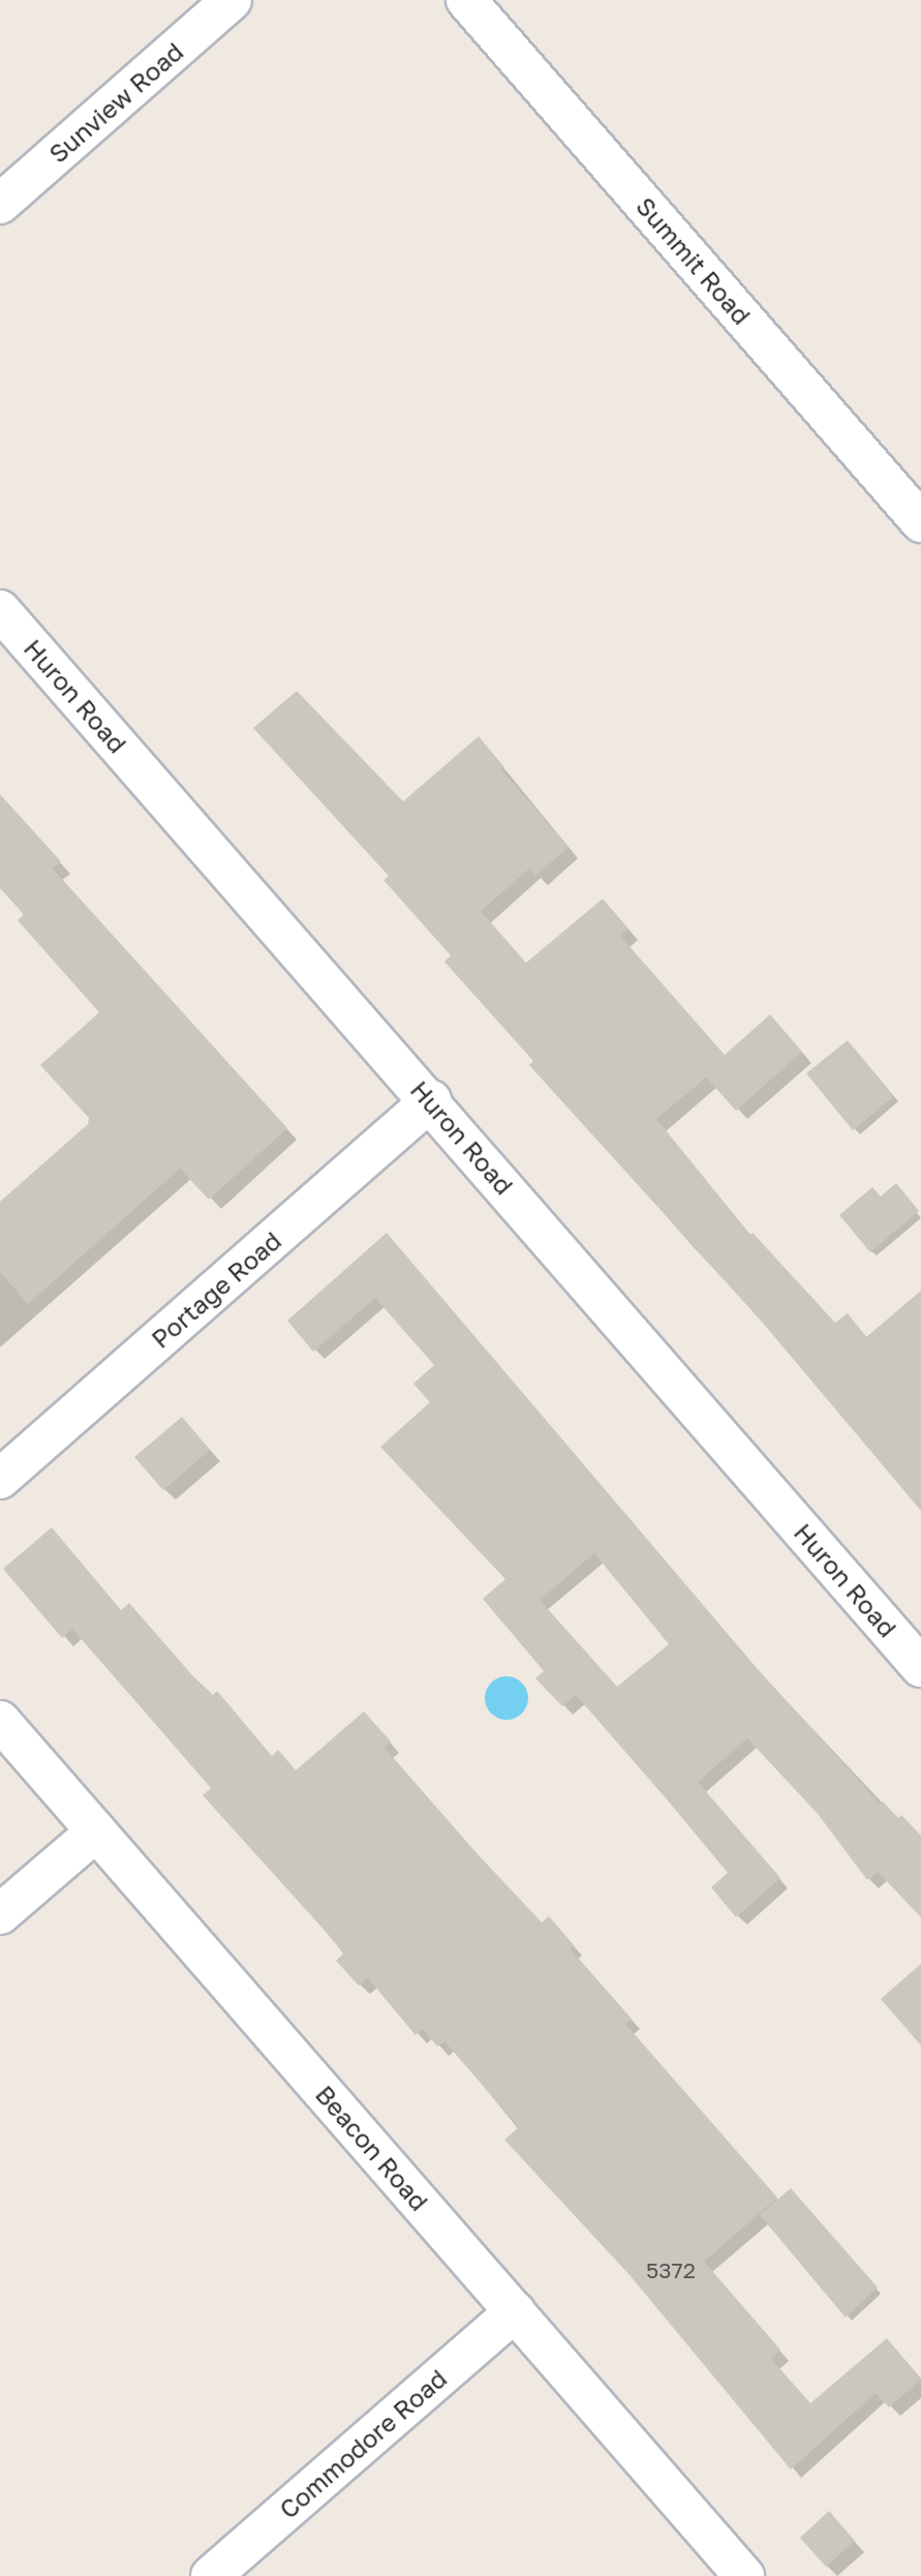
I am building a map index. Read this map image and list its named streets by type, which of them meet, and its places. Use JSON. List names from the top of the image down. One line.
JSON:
{"streets":{"street":["Sunview Road","Summit Road","Huron Road","Portage Road","Beacon Road","Commodore Road"]},"crossings":[["Huron Road","Portage Road"],["Beacon Road","Commodore Road"]],"house_numbers":["5372"]}
